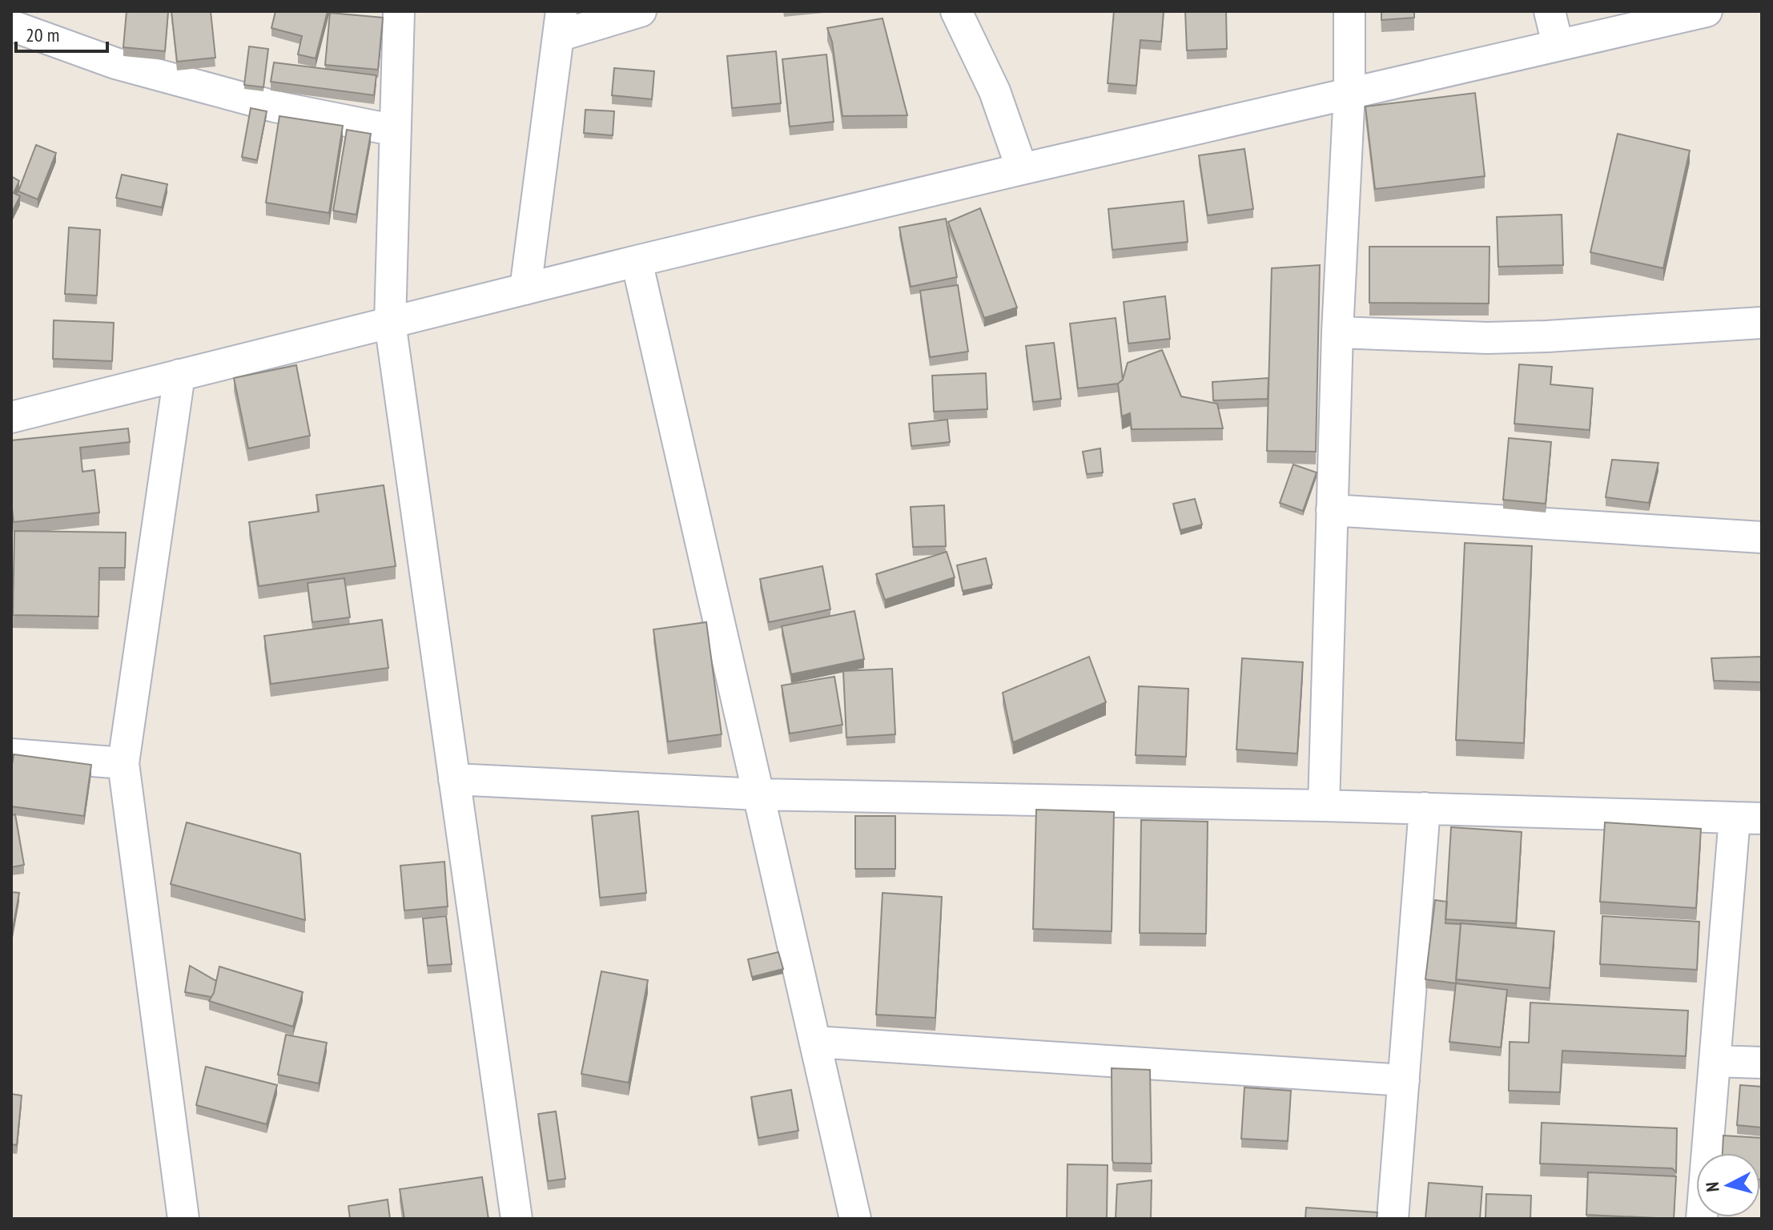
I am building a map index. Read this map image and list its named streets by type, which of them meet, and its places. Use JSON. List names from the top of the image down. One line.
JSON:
{"scale_bar":"20 m","north":"left"}
